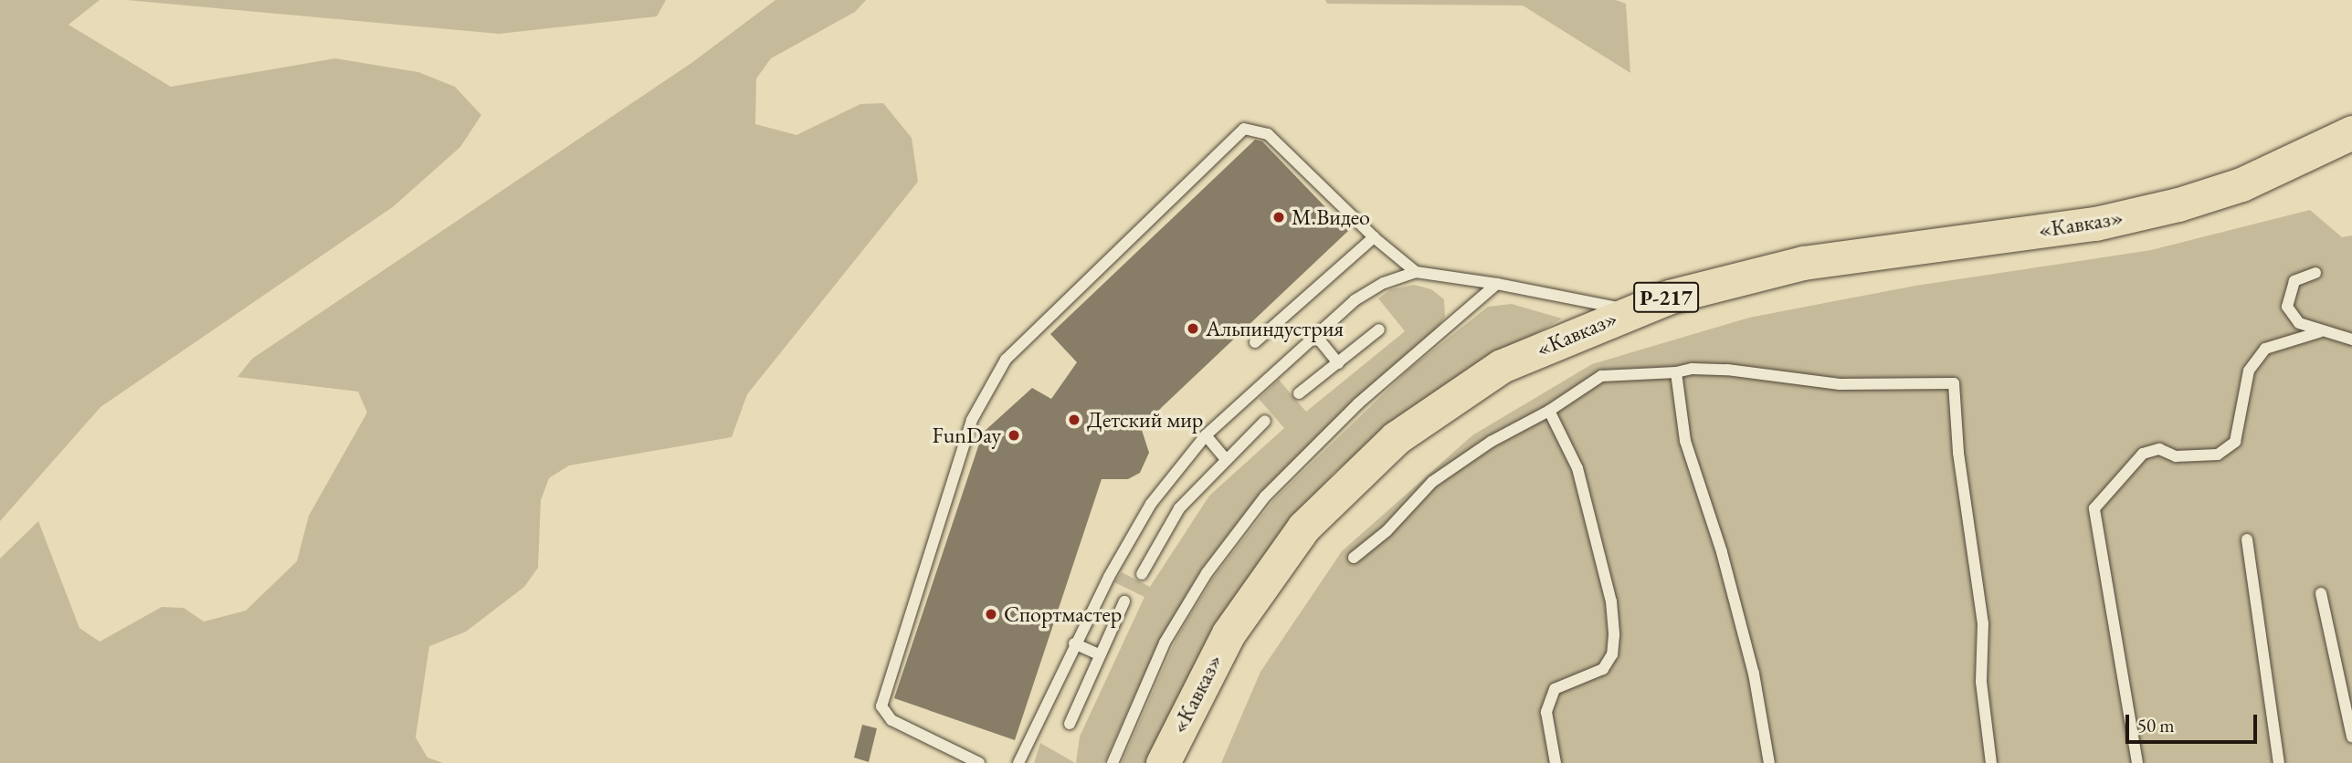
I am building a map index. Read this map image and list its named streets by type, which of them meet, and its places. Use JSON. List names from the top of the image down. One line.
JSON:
{"streets":{"main road":["«Кавказ»","Р-217"]},"places":["М.Видео","Альпиндустрия","Детский мир","FunDay","Спортмастер"],"scale_bar":"50 m"}
